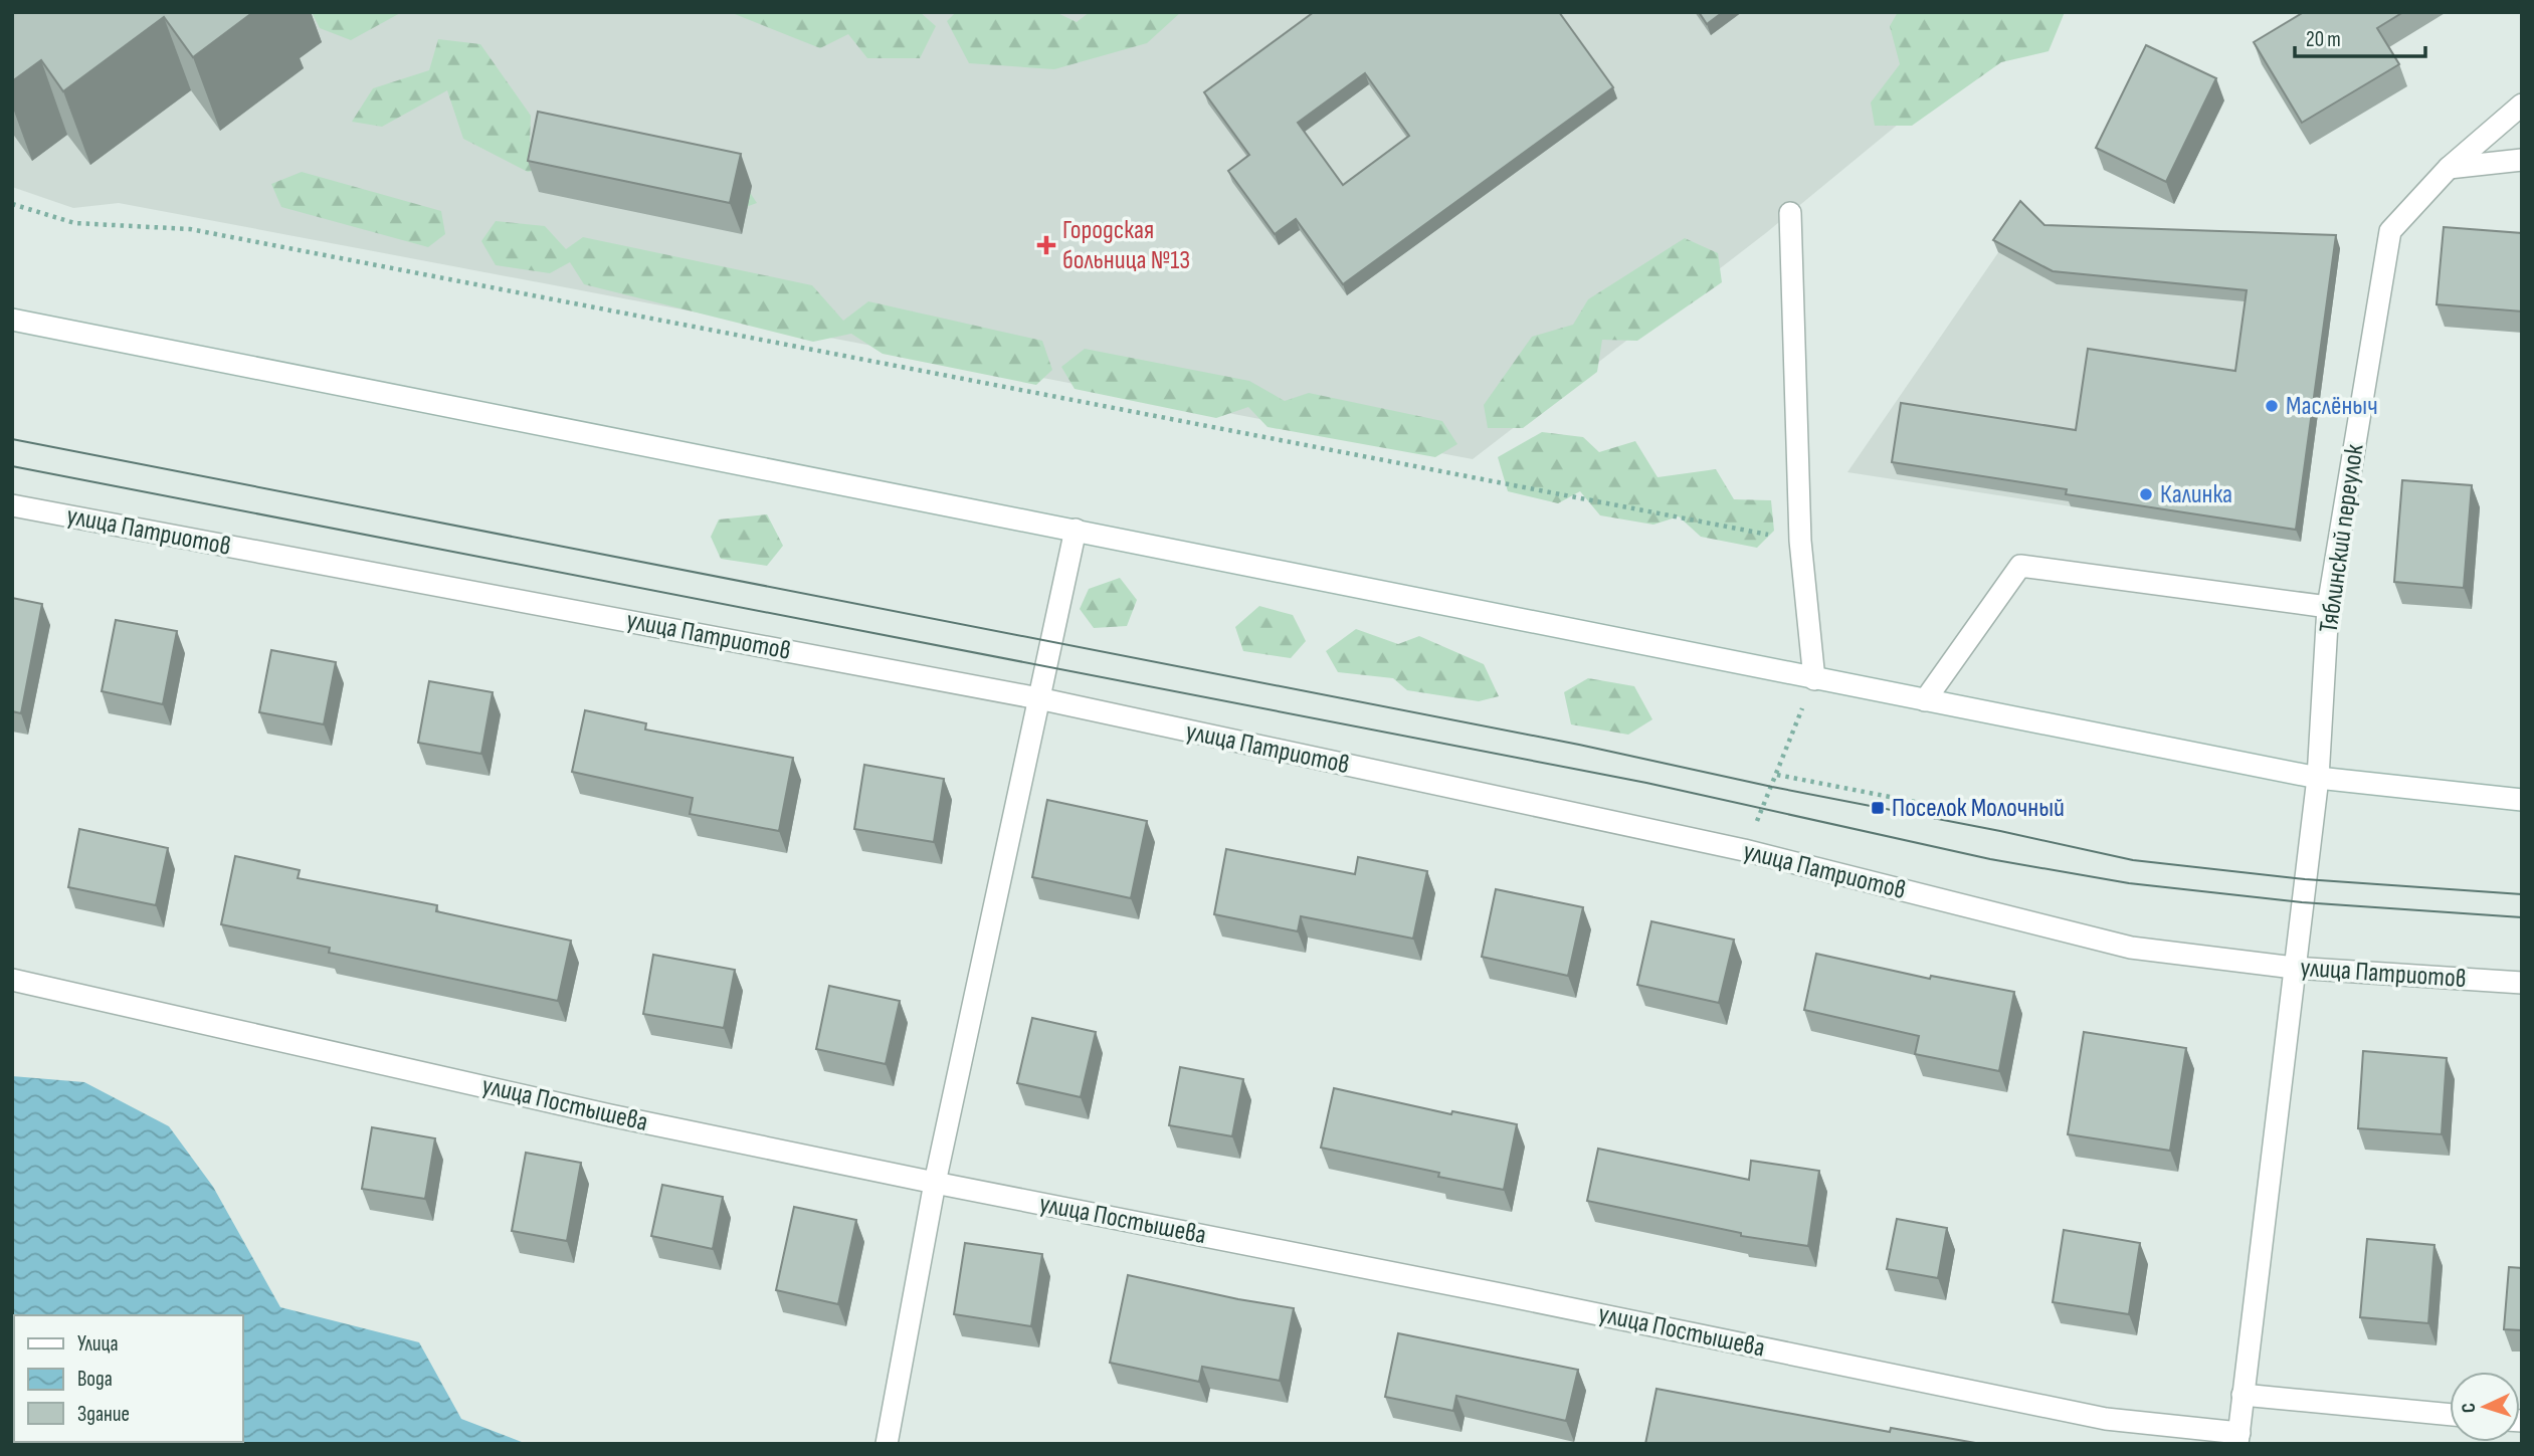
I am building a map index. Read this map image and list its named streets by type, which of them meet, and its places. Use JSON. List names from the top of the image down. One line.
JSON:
{"streets":{"street":["улица Патриотов","Тяблинский переулок","улица Постышева"]},"crossings":[["улица Патриотов","Тяблинский переулок"],["Тяблинский переулок","улица Постышева"]],"places":{"health":["Городская больница №13"],"other":["Маслёныч","Калинка"],"transit":["Поселок Молочный"]},"legend":["Улица","Вода","Здание"],"scale_bar":"20 m","north":"left"}
